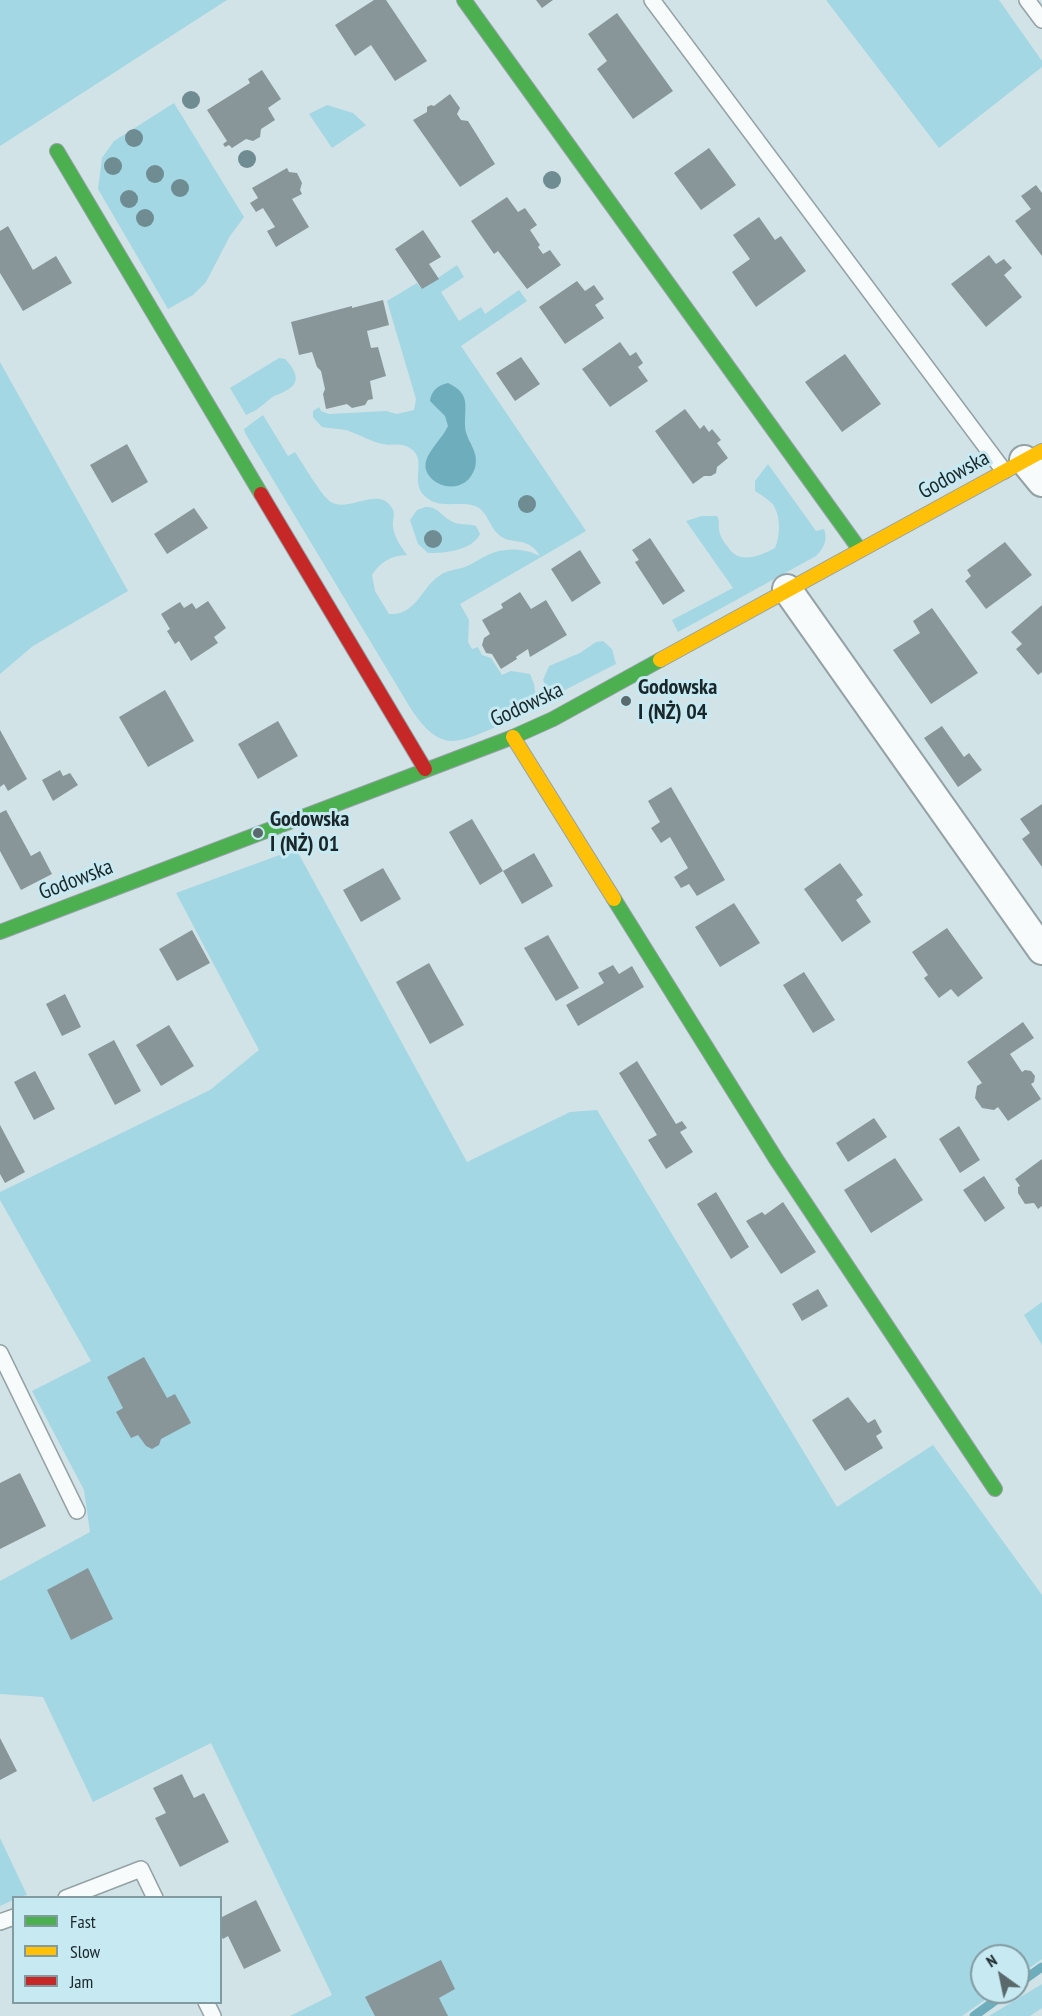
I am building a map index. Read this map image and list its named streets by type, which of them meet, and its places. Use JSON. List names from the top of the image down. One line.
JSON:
{"streets":{"street":["Godowska"]},"places":["Godowska I (NŻ) 04","Godowska I (NŻ) 01"],"legend":["Fast","Slow","Jam"],"north":"top left"}
